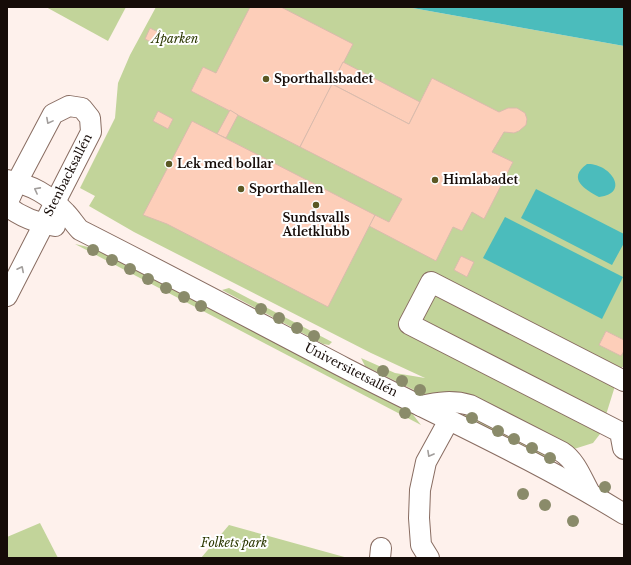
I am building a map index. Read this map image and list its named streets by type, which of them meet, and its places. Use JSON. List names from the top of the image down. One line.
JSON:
{"streets":{"street":["Stenbacksallén","Universitetsallén"]},"crossings":[["Stenbacksallén","Universitetsallén"]],"parks":["Åparken","Folkets park"],"places":["Sporthallsbadet","Lek med bollar","Himlabadet","Sporthallen","Sundsvalls Atletklubb"]}
